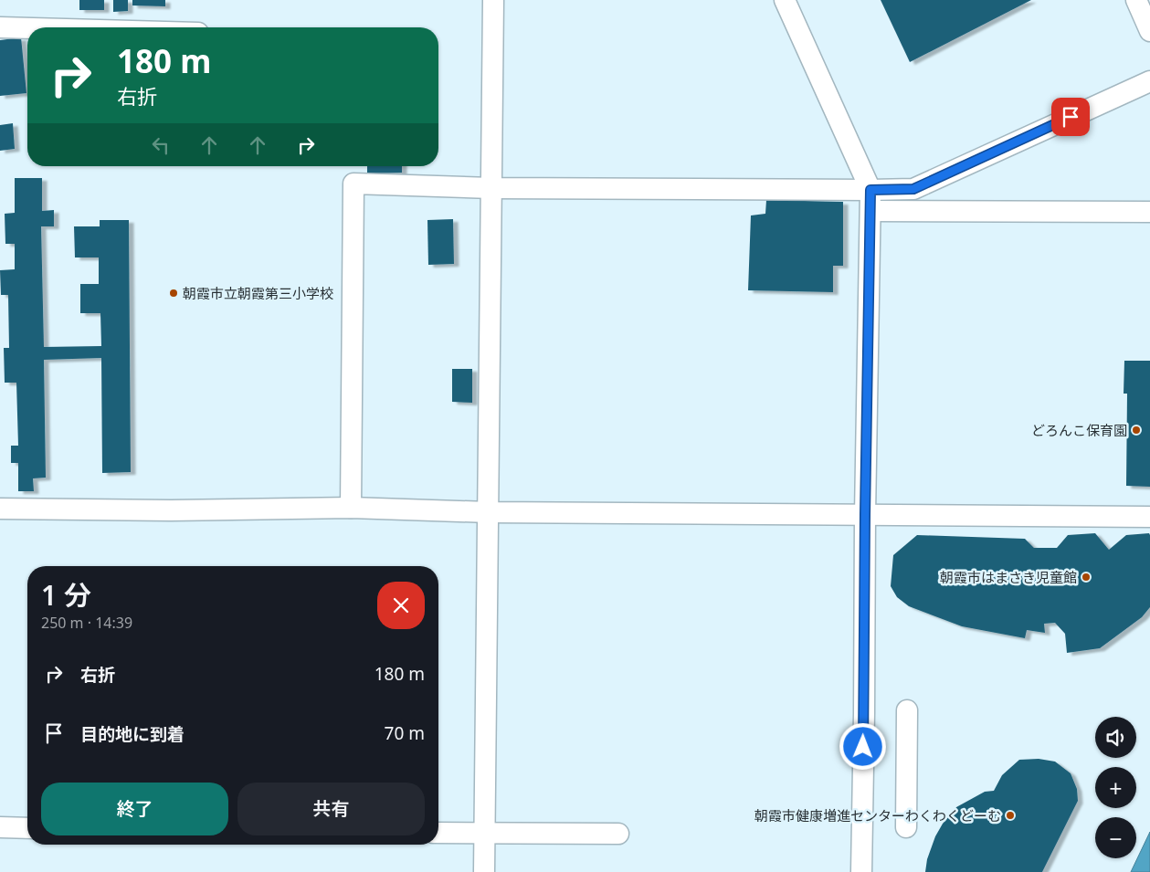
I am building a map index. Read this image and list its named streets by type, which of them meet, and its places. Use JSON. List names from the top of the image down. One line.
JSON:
{"places":["朝霞市立朝霞第三小学校","どろんこ保育園","朝霞市はまさき児童館","朝霞市健康増進センターわくわくどーむ"],"page":{"turn":["180 m","右折"],"heading":["1 分","250 m · 14:39"],"list":[{"name":"右折","value":"180 m"},{"name":"目的地に到着","value":"70 m"}],"map_buttons":["+","−"],"buttons":["終了","共有"]}}
